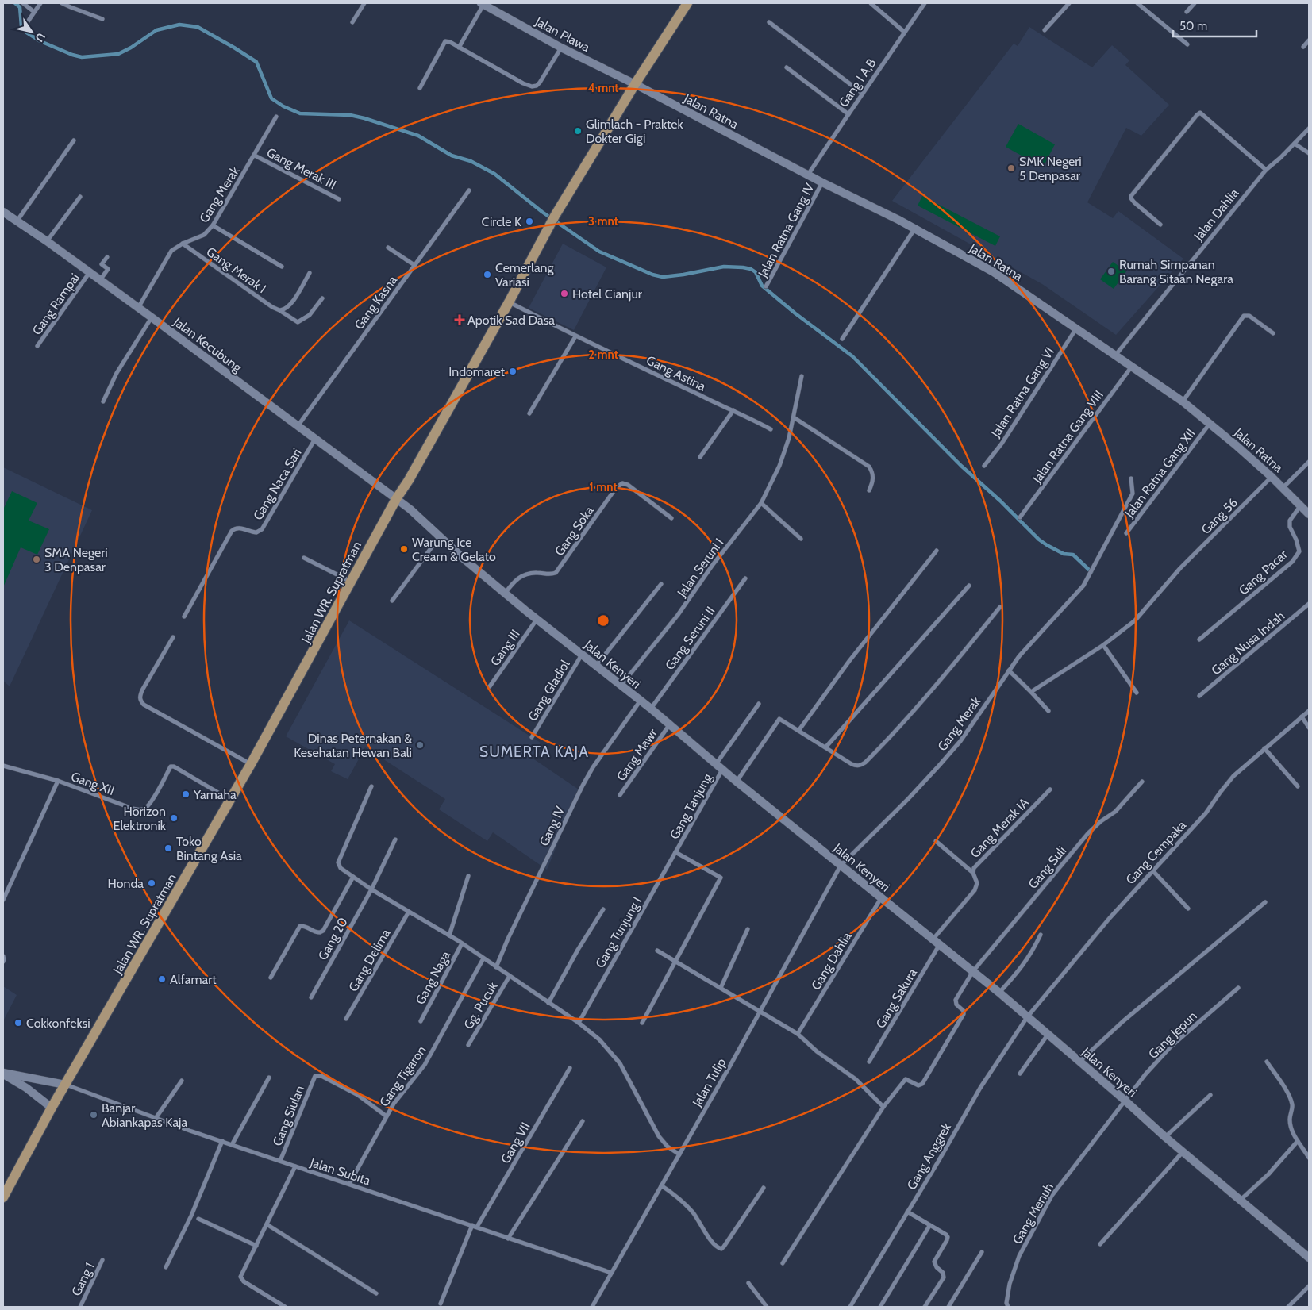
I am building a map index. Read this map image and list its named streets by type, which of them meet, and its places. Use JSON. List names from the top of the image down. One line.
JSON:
{"streets":{"main road":["Jalan WR. Supratman"],"street":["Jalan Plawa","Gang I A,B","Jalan Ratna","Gang Merak III","Gang Merak","Jalan Dahlia","Jalan Ratna Gang IV","Gang Merak I","Gang Kasna","Gang Rampai","Jalan Kecubung","Gang Astina","Jalan Ratna Gang VI","Jalan Ratna Gang VIII","Jalan Ratna Gang XII","Gang Naca Sari","Gang 56","Gang Soka","Jalan Seruni I","Gang Pacar","Gang Seruni II","Gang Nusa Indah","Gang III","Jalan Kenyeri","Gang Gladiol","Gang Mawr","Gang XII","Gang Tanjung","Gang IV","Gang Merak IA","Gang Cempaka","Gang Suli","Gang Tunjung I","Gang 20","Gang Delima","Gang Dahlia","Gang Naga","Gang Sakura","Gg. Pucuk","Gang Jepun","Gang Tigaron","Jalan Tulip","Gang Siulan","Gang VII","Gang Anggrek","Jalan Subita","Gang Menuh","Gang 1"]},"crossings":[["Jalan Plawa","Jalan Ratna"],["Jalan Plawa","Jalan WR. Supratman"],["Gang I A,B","Jalan Ratna"],["Jalan Ratna","Jalan Dahlia"],["Jalan Ratna","Jalan Ratna Gang IV"],["Jalan Ratna","Jalan Ratna Gang VI"],["Jalan Ratna","Jalan Ratna Gang VIII"],["Jalan Ratna","Jalan Ratna Gang XII"],["Jalan Ratna","Gang 56"],["Jalan Ratna","Gang Pacar"],["Jalan Ratna","Jalan WR. Supratman"],["Gang Merak III","Gang Merak"],["Gang Merak","Gang Merak I"],["Gang Merak","Jalan Kecubung"],["Gang Merak","Jalan Kenyeri"],["Gang Merak","Jalan Tulip"],["Gang Kasna","Jalan Kecubung"],["Gang Rampai","Jalan Kecubung"],["Jalan Kecubung","Gang Naca Sari"],["Jalan Kecubung","Jalan WR. Supratman"],["Jalan Kecubung","Jalan Kenyeri"],["Gang Astina","Jalan WR. Supratman"],["Gang Soka","Jalan Kenyeri"],["Jalan Seruni I","Jalan Kenyeri"],["Jalan WR. Supratman","Jalan Kenyeri"],["Jalan WR. Supratman","Gang XII"],["Jalan WR. Supratman","Jalan Subita"],["Gang Seruni II","Jalan Kenyeri"],["Gang III","Jalan Kenyeri"],["Jalan Kenyeri","Gang Gladiol"],["Jalan Kenyeri","Gang Mawr"],["Jalan Kenyeri","Gang Tanjung"],["Jalan Kenyeri","Gang IV"],["Jalan Kenyeri","Gang Merak IA"],["Jalan Kenyeri","Gang Cempaka"],["Jalan Kenyeri","Gang Suli"],["Jalan Kenyeri","Gang Dahlia"],["Jalan Kenyeri","Gang Sakura"],["Jalan Kenyeri","Gang Jepun"],["Jalan Kenyeri","Jalan Tulip"],["Jalan Kenyeri","Gang Anggrek"],["Jalan Kenyeri","Gang Menuh"],["Gang Tanjung","Gang Tunjung I"],["Gang Merak IA","Gang Sakura"],["Gang Cempaka","Gang Anggrek"],["Gang Jepun","Gang Menuh"],["Gang Tigaron","Gang Siulan"],["Gang Tigaron","Jalan Subita"],["Jalan Tulip","Jalan Subita"],["Gang Siulan","Jalan Subita"],["Gang VII","Jalan Subita"]],"districts":["SUMERTA KAJA"],"places":{"other":["Glimlach - Praktek Dokter Gigi","SMK Negeri 5 Denpasar","Circle K","Rumah Simpanan Barang Sitaan Negara","Cemerlang Variasi","Hotel Cianjur","Indomaret","Warung Ice Cream & Gelato","SMA Negeri 3 Denpasar","Dinas Peternakan & Kesehatan Hewan Bali","Yamaha","Horizon Elektronik","Toko Bintang Asia","Honda","Alfamart","Cokkonfeksi","Banjar Abiankapas Kaja"],"health":["Apotik Sad Dasa"]},"scale_bar":"50 m","north":"bottom right","rings":["4 mnt","3 mnt","2 mnt","1 mnt"]}
